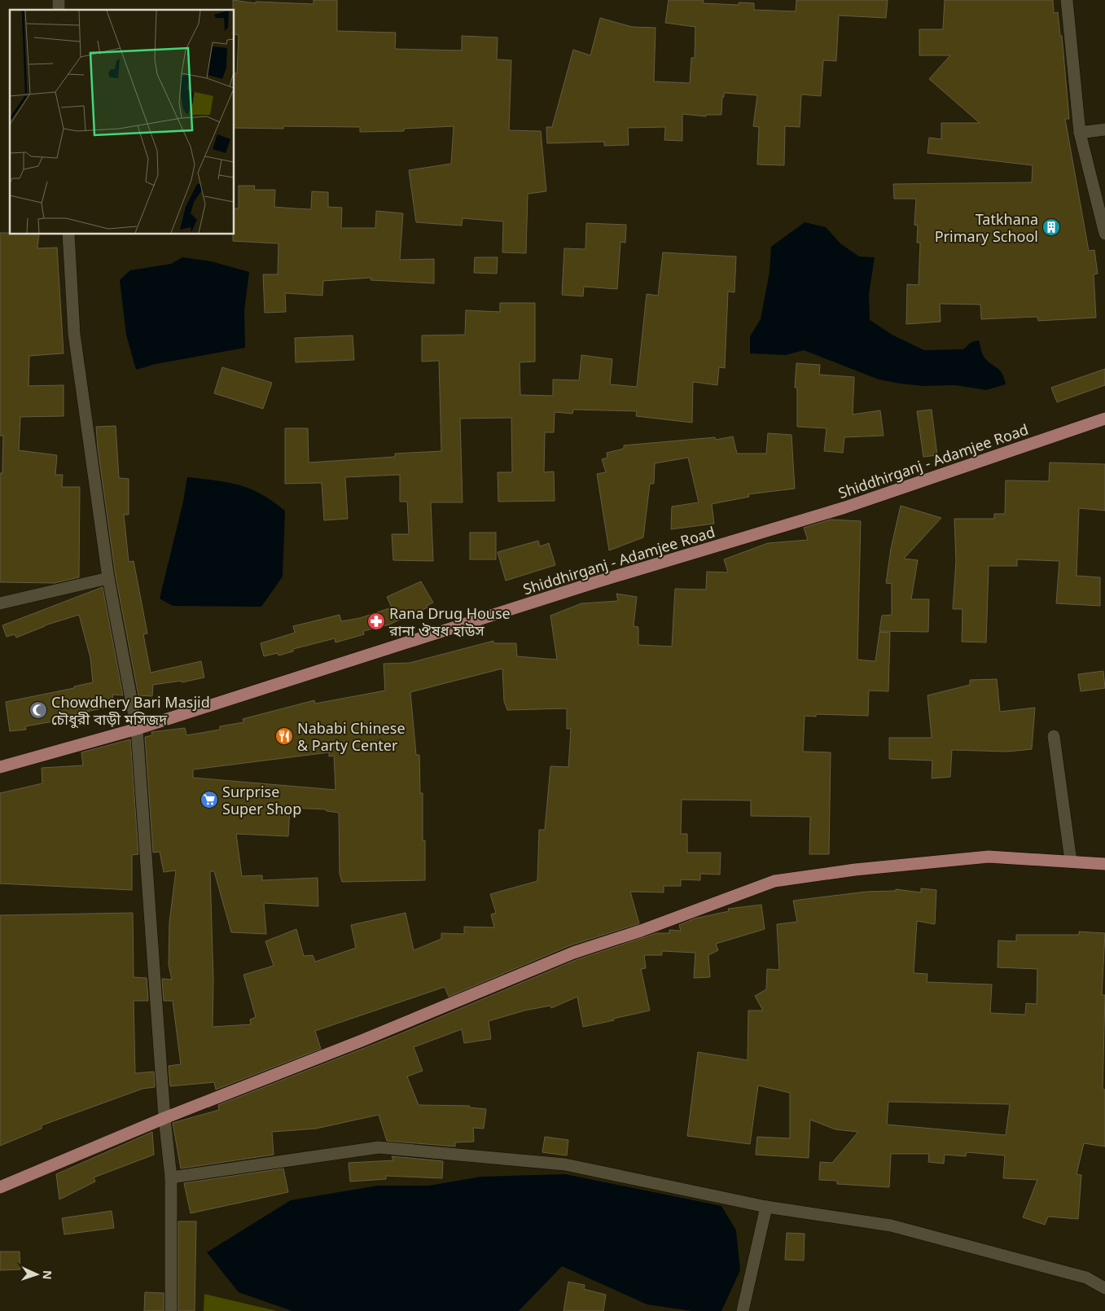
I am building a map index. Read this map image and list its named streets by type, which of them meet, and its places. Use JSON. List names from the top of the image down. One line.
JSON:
{"streets":{"main road":["Shiddhirganj - Adamjee Road"]},"places":{"building":["Tatkhana Primary School"],"pharmacy":["Rana Drug House রানা ঔষধ হাউস"],"mosque":["Chowdhery Bari Masjid চৌধুরী বাড়ী মসিজদ"],"restaurant":["Nababi Chinese & Party Center"],"supermarket":["Surprise Super Shop"]},"north":"right"}
